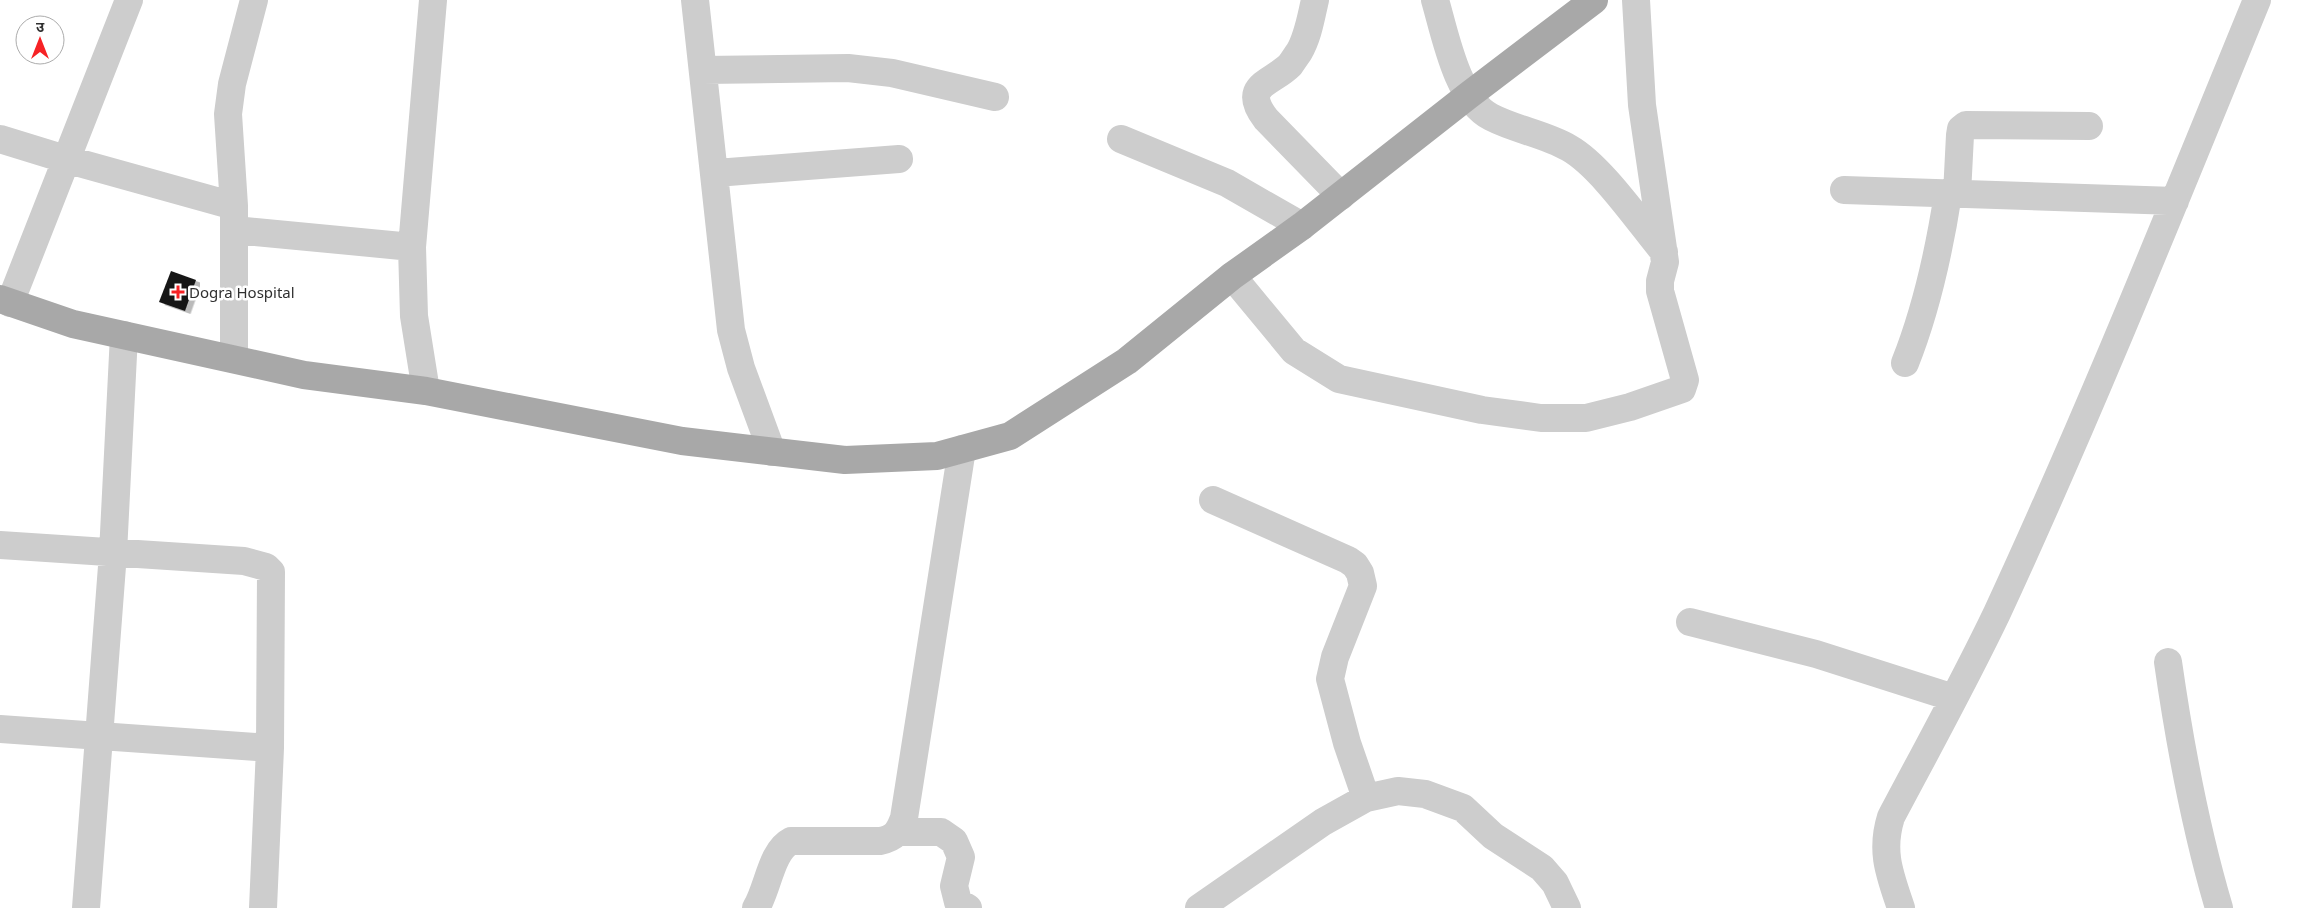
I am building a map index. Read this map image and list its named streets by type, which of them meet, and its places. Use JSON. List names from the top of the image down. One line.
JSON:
{"places":{"health":["Dogra Hospital"]},"north":"top"}
